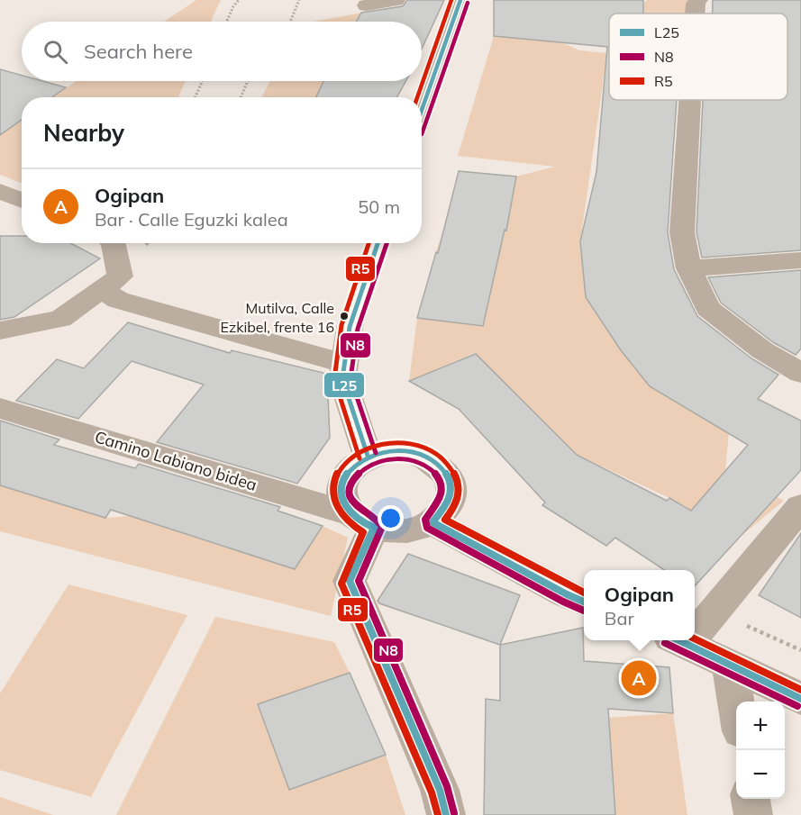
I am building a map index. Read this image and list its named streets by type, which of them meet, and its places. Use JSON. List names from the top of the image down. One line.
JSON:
{"streets":{"street":["Camino Labiano bidea"]},"places":["Mutilva, Calle Ezkibel, frente 16"],"lines":["transit line L25","transit line R5","transit line N8"],"legend":["L25","N8","R5"],"page":{"search":"Search here","heading":"Nearby","list":[{"mark":"A","name":"Ogipan","note":"Bar · Calle Eguzki kalea","value":"50 m"}],"popup":["Ogipan","Bar"],"pins":"A","map_buttons":["+","−"]}}
